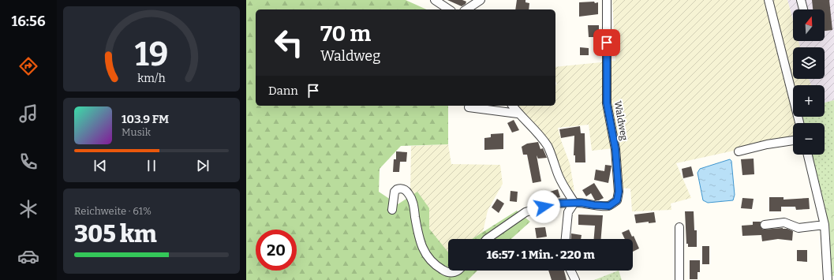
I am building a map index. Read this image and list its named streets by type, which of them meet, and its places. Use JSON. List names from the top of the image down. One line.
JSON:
{"streets":{"street":["Waldweg"]},"north":"top","page":{"tabs":"16:56","map_buttons":["+","−"],"turn":["70 m","Waldweg"],"then":"Dann","song":["103.9 FM","Musik"],"tile":["Reichweite · 61%","305 km"],"limit":"20","trip":"16:57 · 1 Min. · 220 m","gauge":["19","km/h"]}}
